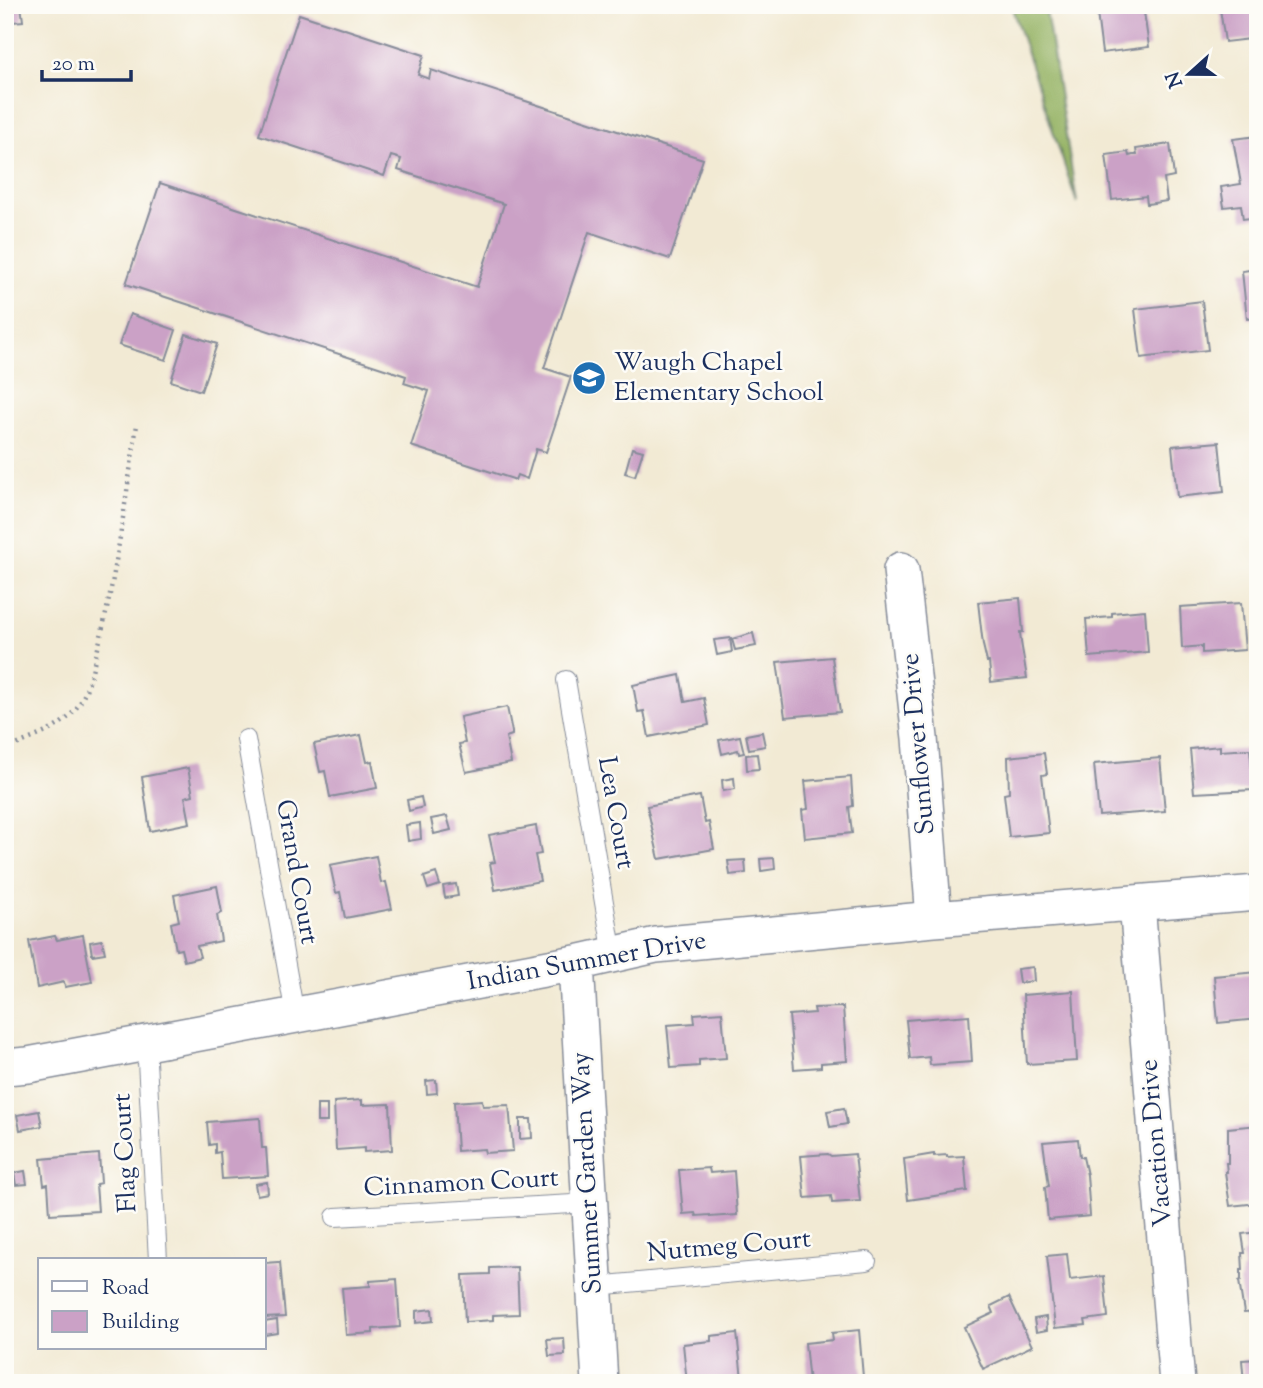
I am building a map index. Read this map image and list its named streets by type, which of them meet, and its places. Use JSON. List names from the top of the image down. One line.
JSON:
{"streets":{"street":["Sunflower Drive","Indian Summer Drive","Vacation Drive","Summer Garden Way"],"lane":["Lea Court","Grand Court","Flag Court","Cinnamon Court","Nutmeg Court"]},"crossings":[["Sunflower Drive","Indian Summer Drive"],["Lea Court","Indian Summer Drive"],["Grand Court","Indian Summer Drive"],["Indian Summer Drive","Vacation Drive"],["Indian Summer Drive","Flag Court"],["Indian Summer Drive","Summer Garden Way"],["Summer Garden Way","Cinnamon Court"],["Summer Garden Way","Nutmeg Court"]],"places":{"school or university":["Waugh Chapel Elementary School"]},"legend":["Road","Building"],"scale_bar":"20 m","north":"left"}
